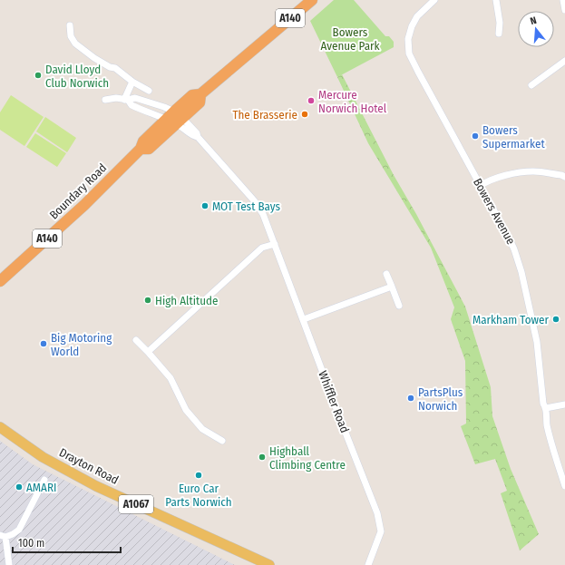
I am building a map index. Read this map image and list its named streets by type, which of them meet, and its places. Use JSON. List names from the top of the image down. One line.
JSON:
{"streets":{"highway":["A140","Boundary Road"],"main road":["Drayton Road","A1067"],"street":["Bowers Avenue","Whiffler Road"]},"crossings":[["Boundary Road","Whiffler Road"]],"parks":["Bowers Avenue Park"],"places":["David Lloyd Club Norwich","Mercure Norwich Hotel","The Brasserie","Bowers Supermarket","MOT Test Bays","High Altitude","Markham Tower","Big Motoring World","PartsPlus Norwich","Highball Climbing Centre","Euro Car Parts Norwich","AMARI"],"scale_bar":"100 m","north":"top"}
